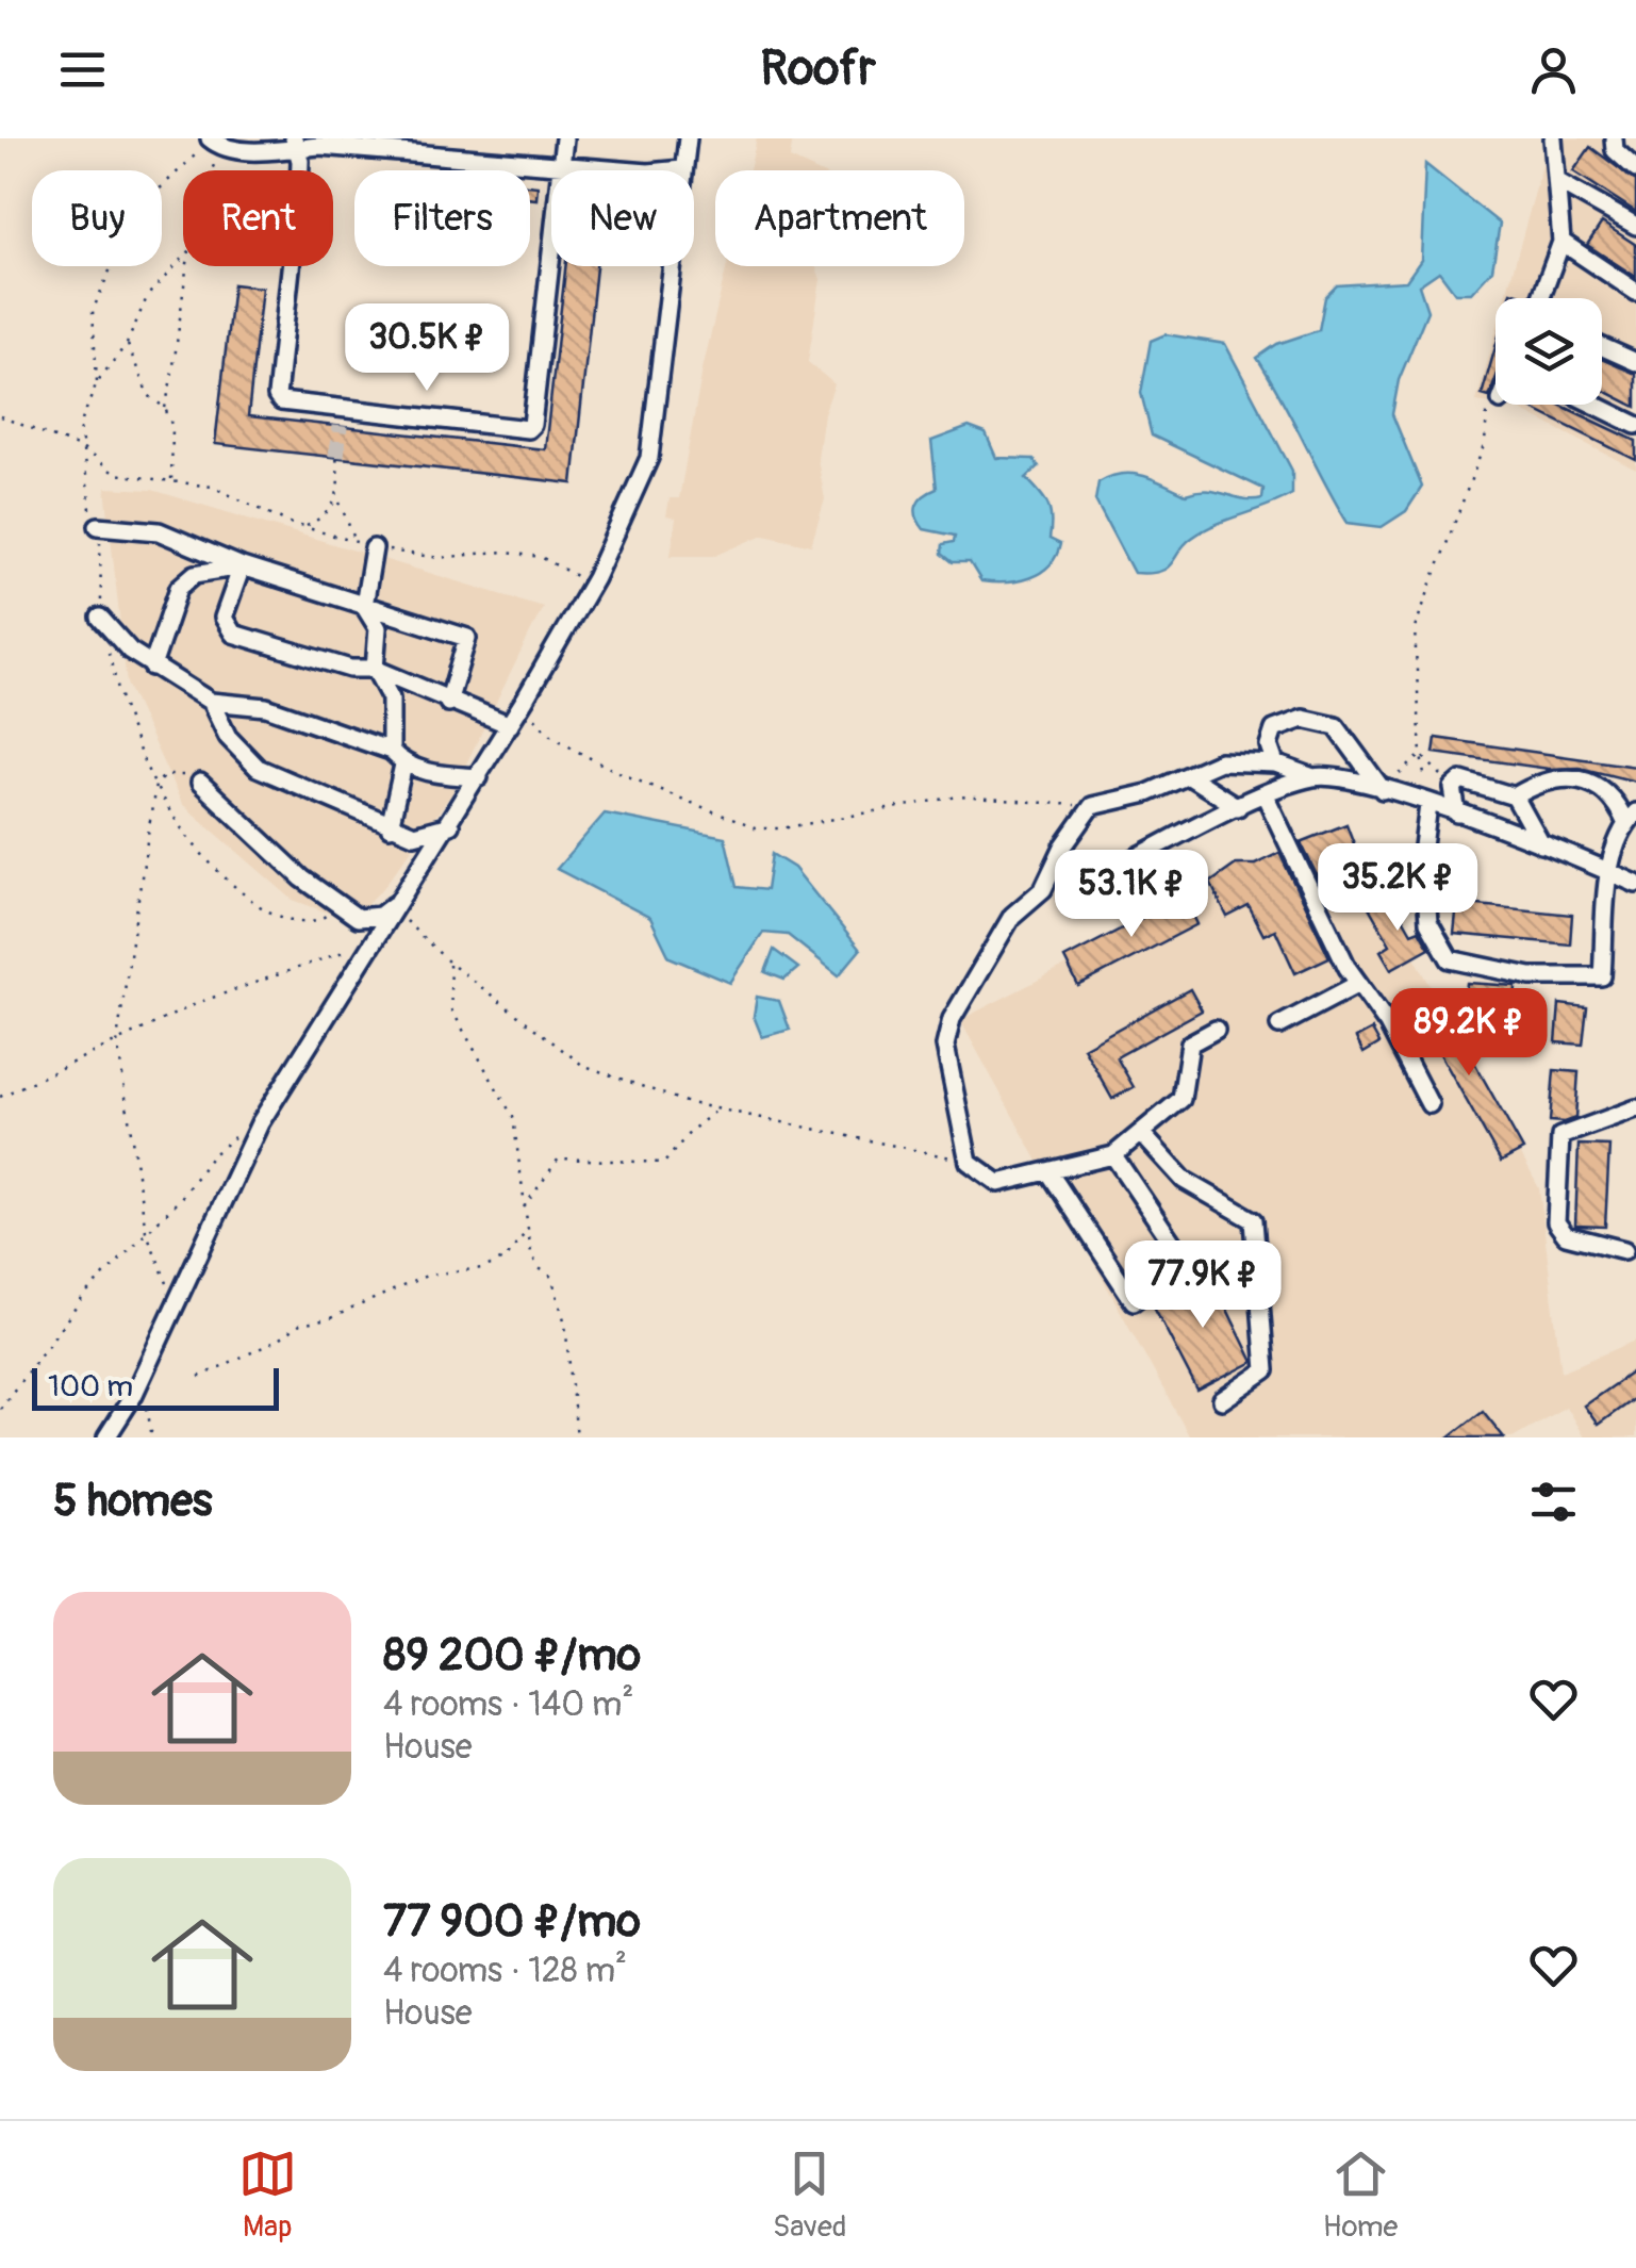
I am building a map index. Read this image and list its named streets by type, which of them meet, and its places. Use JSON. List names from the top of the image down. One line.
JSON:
{"scale_bar":"100 m","page":{"header":"Roofr","chip":["Buy","Rent","Filters","New","Apartment"],"price":["30.5K ₽","35.2K ₽","53.1K ₽","89.2K ₽","77.9K ₽"],"scale":"100 m","heading":"5 homes","list":[{"name":"89 200 ₽/mo","note":"4 rooms · 140 m² · House"},{"name":"77 900 ₽/mo","note":"4 rooms · 128 m² · House"}],"tabs":["Map","Saved","Home"]}}
